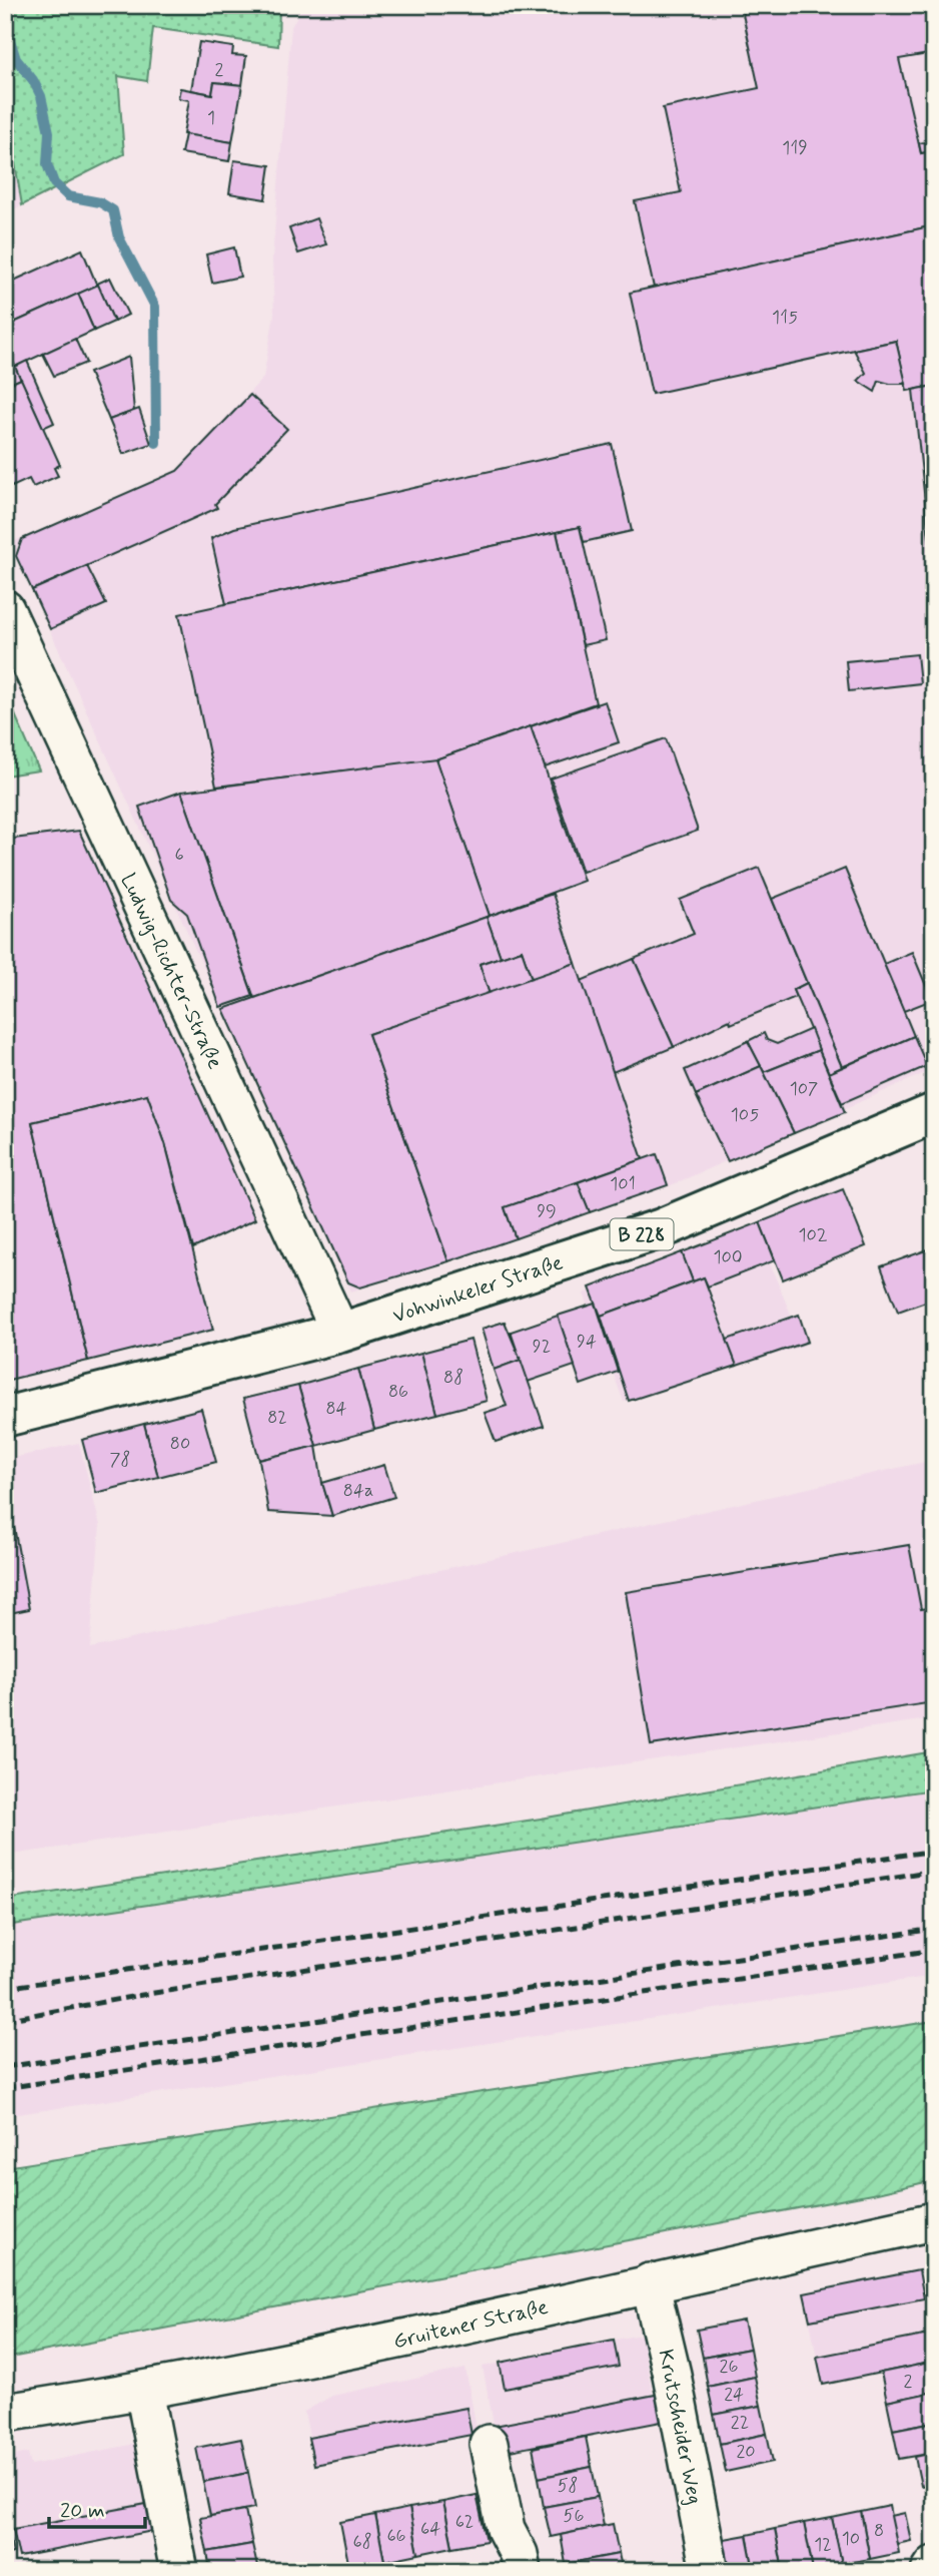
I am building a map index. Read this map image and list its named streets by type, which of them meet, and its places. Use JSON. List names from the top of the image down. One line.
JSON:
{"streets":{"main road":["B 228","Vohwinkeler Straße"],"street":["Ludwig-Richter-Straße","Gruitener Straße","Krutscheider Weg"]},"crossings":[["Ludwig-Richter-Straße","Vohwinkeler Straße"],["Gruitener Straße","Krutscheider Weg"]],"house_numbers":["2","1","119","115","6","107","105","101","99","102","100","94","92","88","86","84","82","80","78","84a","26","2","24","22","20","58","56","62","64","8","66","10","68","12"],"scale_bar":"20 m"}
